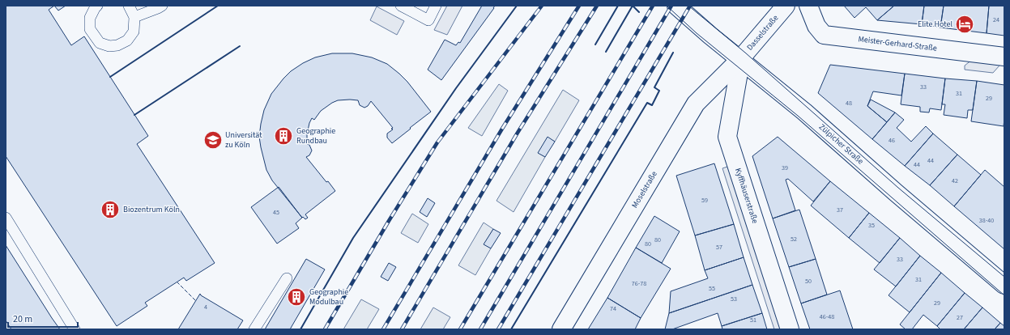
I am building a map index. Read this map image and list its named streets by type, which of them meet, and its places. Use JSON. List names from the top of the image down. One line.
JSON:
{"streets":{"street":["Dasselstraße","Meister-Gerhard-Straße","Zülpicher Straße","Moselstraße","Kyffhäuserstraße"]},"crossings":[["Dasselstraße","Zülpicher Straße"],["Dasselstraße","Moselstraße"],["Dasselstraße","Kyffhäuserstraße"],["Zülpicher Straße","Moselstraße"],["Zülpicher Straße","Kyffhäuserstraße"],["Moselstraße","Kyffhäuserstraße"]],"places":{"hotel":["Elite Hotel"],"building":["Geographie Rundbau","Biozentrum Köln","Geographie Modulbau"],"school or university":["Universität zu Köln"]},"house_numbers":["24","33","31","29","48","46","44","44","39","42","59","37","45","38-40","35","52","80","80","57","33","31","50","76-78","55","53","29","4","74","46-48","27","51"],"scale_bar":"20 m"}
